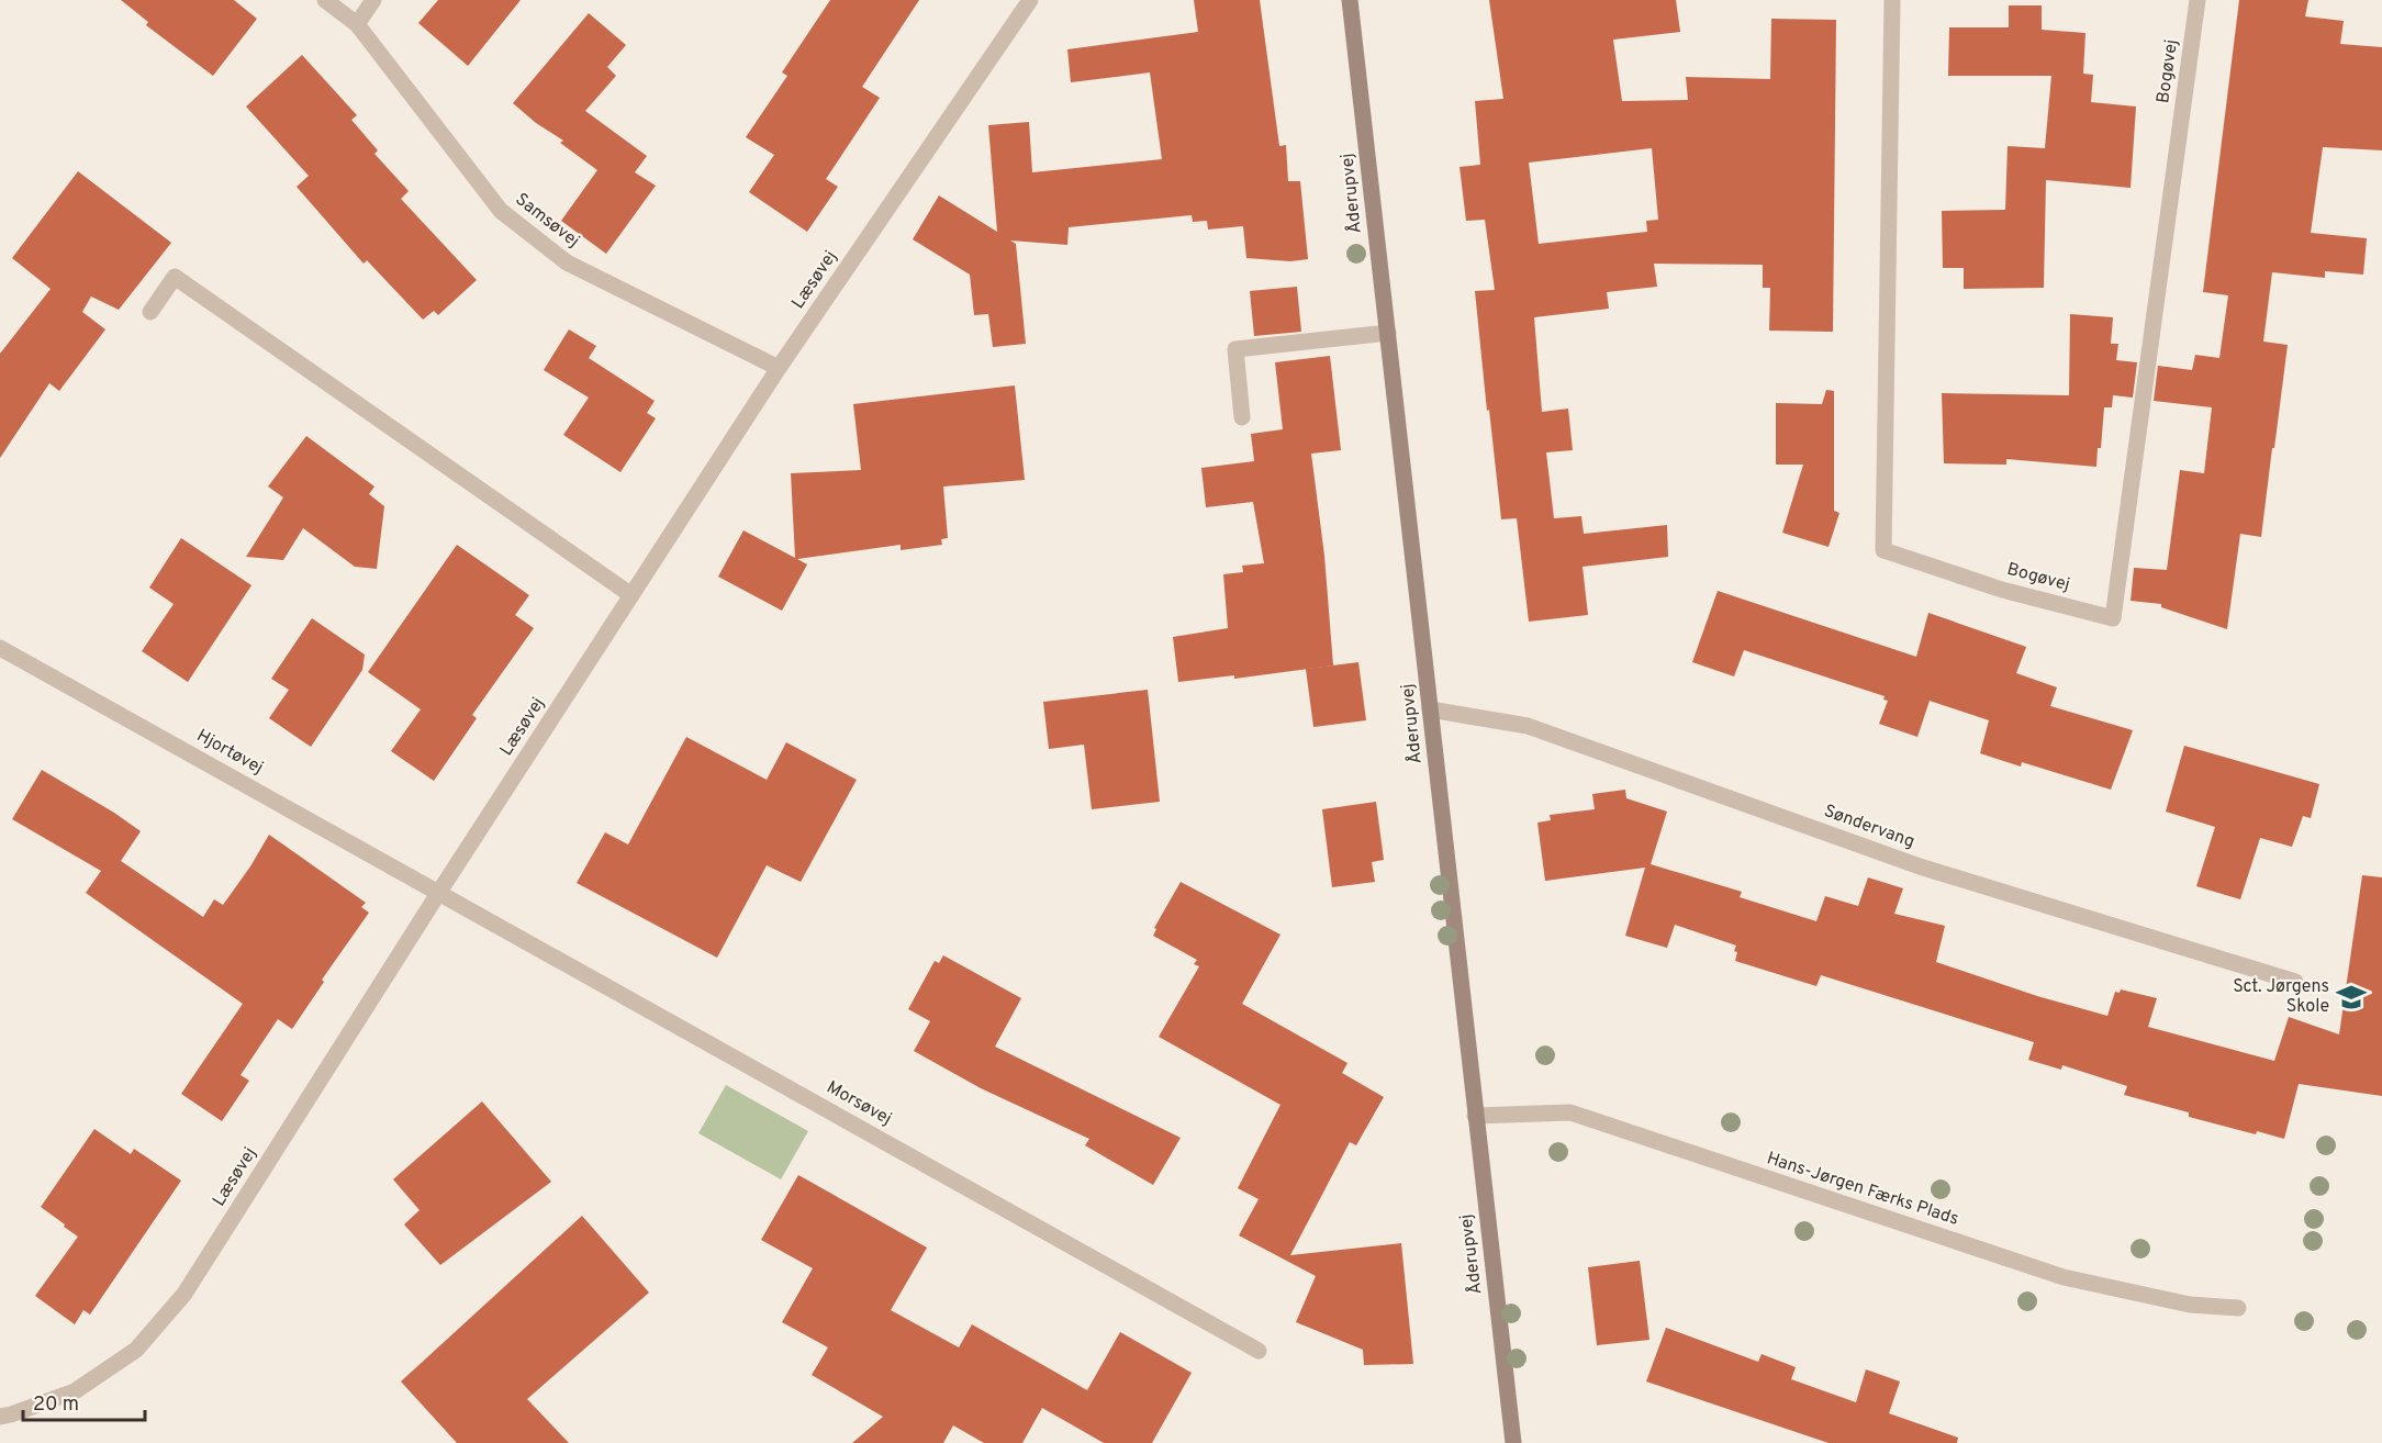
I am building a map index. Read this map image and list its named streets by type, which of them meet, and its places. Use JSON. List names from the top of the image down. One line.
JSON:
{"streets":{"street":["Bogøvej","Åderupvej","Samsøvej","Læsøvej","Hjortøvej","Søndervang","Morsøvej","Hans-Jørgen Færks Plads"]},"crossings":[["Åderupvej","Søndervang"],["Åderupvej","Hans-Jørgen Færks Plads"],["Samsøvej","Læsøvej"],["Læsøvej","Hjortøvej"],["Læsøvej","Morsøvej"],["Hjortøvej","Morsøvej"]],"places":{"school or university":["Sct. Jørgens Skole"]},"scale_bar":"20 m"}
